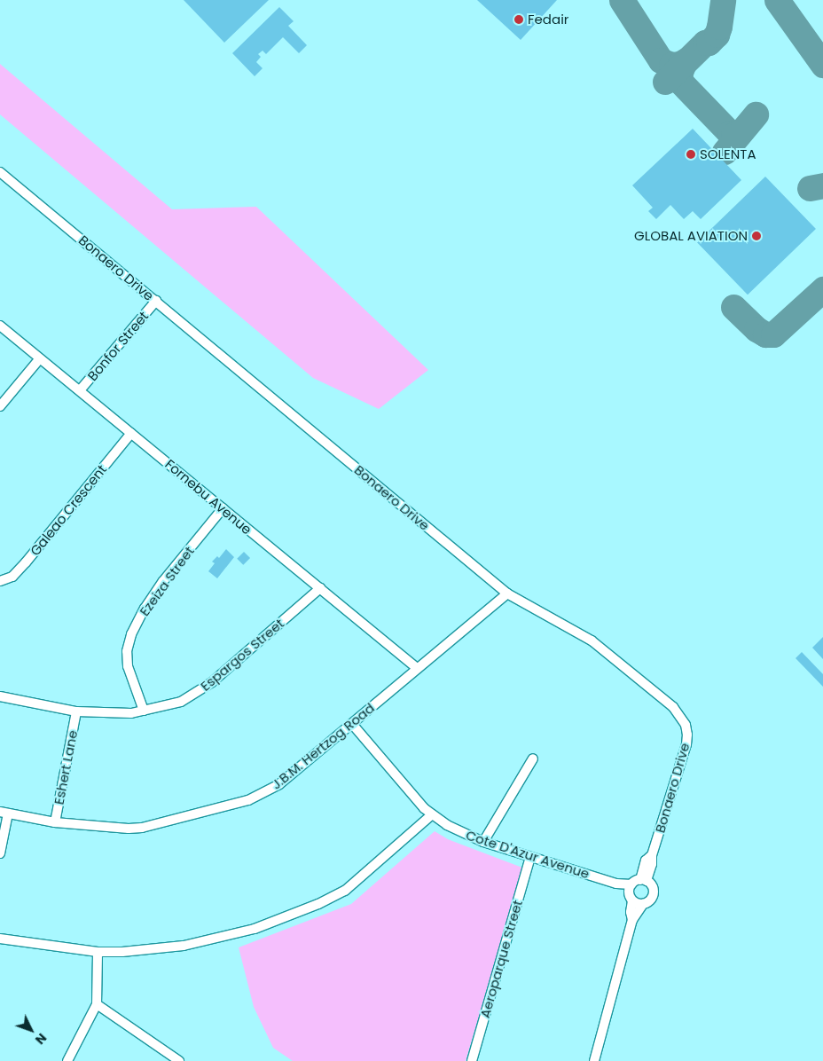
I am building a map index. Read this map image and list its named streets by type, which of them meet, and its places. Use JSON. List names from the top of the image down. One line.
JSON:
{"streets":{"street":["Bonaero Drive","Bonfor Street","Fornebu Avenue","Galeao Crescent","Ezeiza Street","Espargos Street","J.B.M. Hertzog Road","Eshert Lane","Cote D'Azur Avenue","Aeroparque Street"]},"crossings":[["Bonaero Drive","Bonfor Street"],["Bonaero Drive","J.B.M. Hertzog Road"],["Bonfor Street","Fornebu Avenue"],["Fornebu Avenue","Galeao Crescent"],["Fornebu Avenue","Ezeiza Street"],["Fornebu Avenue","Espargos Street"],["Fornebu Avenue","J.B.M. Hertzog Road"],["Ezeiza Street","Espargos Street"],["Espargos Street","Eshert Lane"],["J.B.M. Hertzog Road","Eshert Lane"],["J.B.M. Hertzog Road","Cote D'Azur Avenue"],["Cote D'Azur Avenue","Aeroparque Street"]],"places":["Fedair","SOLENTA","GLOBAL AVIATION"],"north":"bottom right"}
